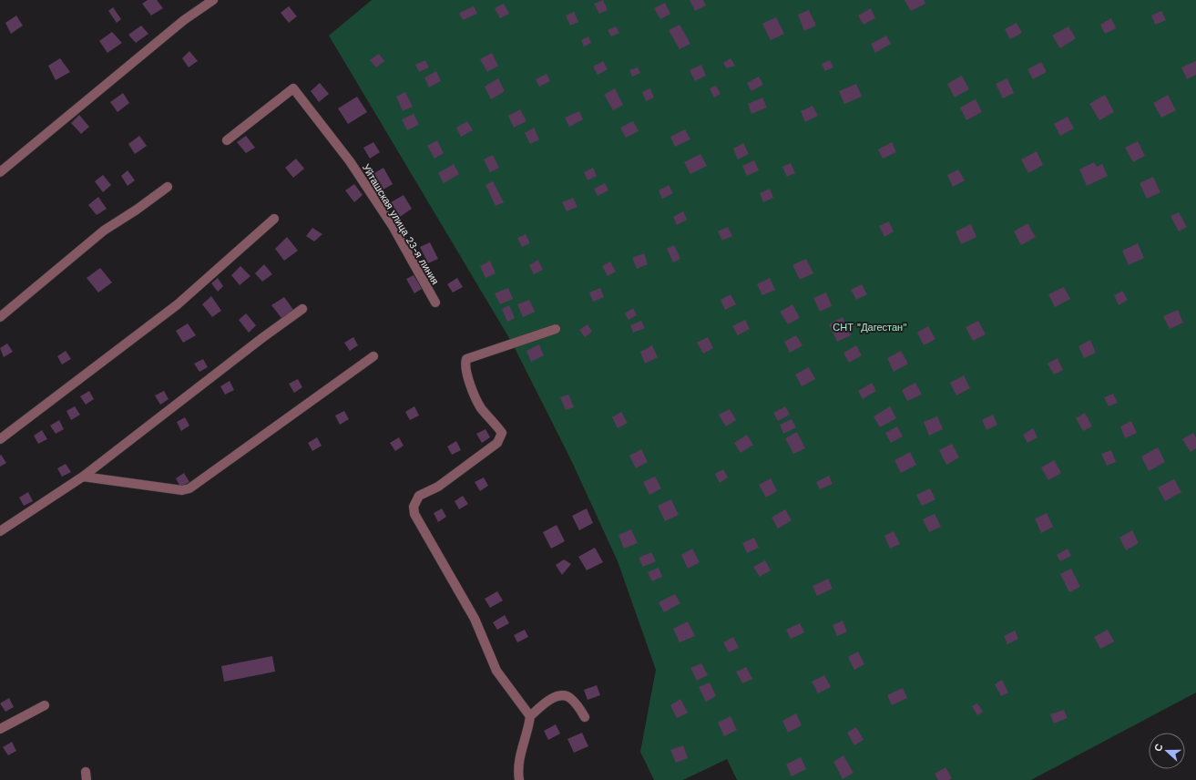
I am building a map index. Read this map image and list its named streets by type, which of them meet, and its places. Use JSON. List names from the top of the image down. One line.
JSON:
{"streets":{"street":["Уйташская улица 23-я линия"]},"parks":["СНТ \"Дагестан\""],"north":"left"}
